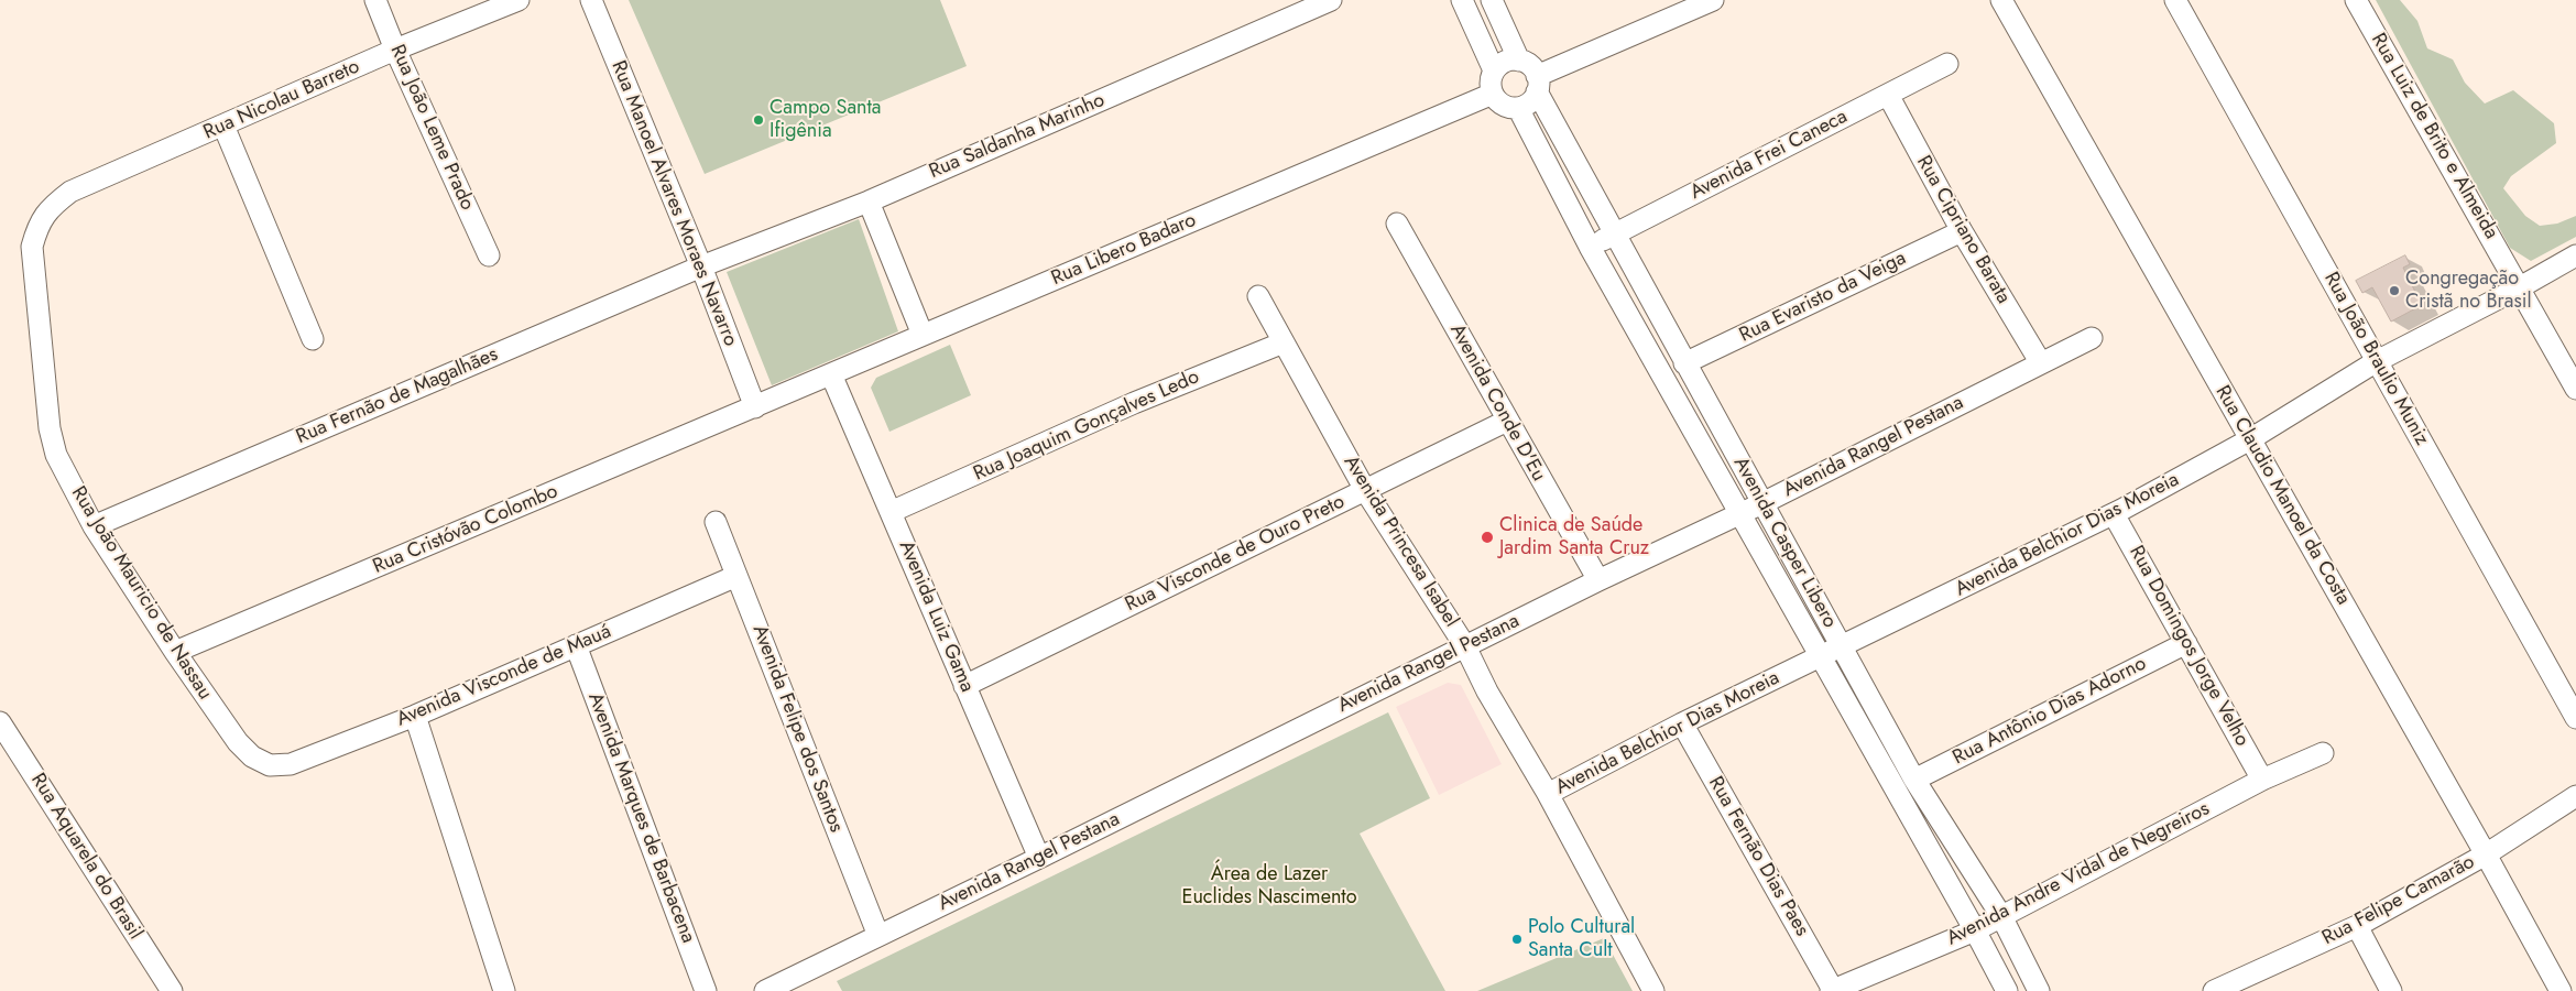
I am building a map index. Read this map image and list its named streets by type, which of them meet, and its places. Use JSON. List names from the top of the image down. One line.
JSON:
{"streets":{"street":["Rua Nicolau Barreto","Rua João Leme Prado","Rua Saldanha Marinho","Rua Luiz de Brito e Almeida","Avenida Frei Caneca","Rua Manoel Alvares Moraes Navarro","Rua Cipriano Barata","Rua Libero Badaro","Rua Evaristo da Veiga","Rua João Braulio Muniz","Rua Fernão de Magalhães","Avenida Conde D'Eu","Rua Joaquim Gonçalves Ledo","Avenida Rangel Pestana","Rua Claudio Manoel da Costa","Rua Cristóvão Colombo","Avenida Belchior Dias Moreia","Avenida Princesa Isabel","Avenida Casper Libero","Rua Visconde de Ouro Preto","Rua João Mauricio de Nassau","Avenida Luiz Gama","Rua Domingos Jorge Velho","Avenida Visconde de Mauá","Rua Antônio Dias Adorno","Avenida Felipe dos Santos","Avenida Marques de Barbacena","Rua Aquarela do Brasil","Rua Fernão Dias Paes","Avenida Andre Vidal de Negreiros","Rua Felipe Camarão"]},"crossings":[["Rua Nicolau Barreto","Rua João Leme Prado"],["Rua Nicolau Barreto","Rua João Mauricio de Nassau"],["Rua Saldanha Marinho","Rua Manoel Alvares Moraes Navarro"],["Rua Saldanha Marinho","Rua Fernão de Magalhães"],["Rua Luiz de Brito e Almeida","Avenida Belchior Dias Moreia"],["Avenida Frei Caneca","Rua Cipriano Barata"],["Avenida Frei Caneca","Avenida Casper Libero"],["Rua Manoel Alvares Moraes Navarro","Rua Libero Badaro"],["Rua Manoel Alvares Moraes Navarro","Rua Fernão de Magalhães"],["Rua Manoel Alvares Moraes Navarro","Rua Cristóvão Colombo"],["Rua Cipriano Barata","Rua Evaristo da Veiga"],["Rua Cipriano Barata","Avenida Rangel Pestana"],["Rua Libero Badaro","Rua Cristóvão Colombo"],["Rua Libero Badaro","Avenida Casper Libero"],["Rua Libero Badaro","Avenida Luiz Gama"],["Rua Evaristo da Veiga","Avenida Casper Libero"],["Rua João Braulio Muniz","Avenida Belchior Dias Moreia"],["Rua Fernão de Magalhães","Rua João Mauricio de Nassau"],["Avenida Conde D'Eu","Avenida Rangel Pestana"],["Avenida Conde D'Eu","Rua Visconde de Ouro Preto"],["Rua Joaquim Gonçalves Ledo","Avenida Princesa Isabel"],["Rua Joaquim Gonçalves Ledo","Avenida Luiz Gama"],["Avenida Rangel Pestana","Avenida Princesa Isabel"],["Avenida Rangel Pestana","Avenida Casper Libero"],["Avenida Rangel Pestana","Avenida Luiz Gama"],["Avenida Rangel Pestana","Avenida Felipe dos Santos"],["Rua Claudio Manoel da Costa","Avenida Belchior Dias Moreia"],["Rua Claudio Manoel da Costa","Rua Felipe Camarão"],["Rua Cristóvão Colombo","Rua João Mauricio de Nassau"],["Avenida Belchior Dias Moreia","Avenida Princesa Isabel"],["Avenida Belchior Dias Moreia","Avenida Casper Libero"],["Avenida Belchior Dias Moreia","Rua Domingos Jorge Velho"],["Avenida Belchior Dias Moreia","Rua Fernão Dias Paes"],["Avenida Princesa Isabel","Rua Visconde de Ouro Preto"],["Avenida Casper Libero","Rua Antônio Dias Adorno"],["Avenida Casper Libero","Avenida Andre Vidal de Negreiros"],["Rua Visconde de Ouro Preto","Avenida Luiz Gama"],["Rua João Mauricio de Nassau","Avenida Visconde de Mauá"],["Rua Domingos Jorge Velho","Rua Antônio Dias Adorno"],["Rua Domingos Jorge Velho","Avenida Andre Vidal de Negreiros"],["Avenida Visconde de Mauá","Avenida Felipe dos Santos"],["Avenida Visconde de Mauá","Avenida Marques de Barbacena"],["Rua Fernão Dias Paes","Avenida Andre Vidal de Negreiros"]],"parks":["Área de Lazer Euclides Nascimento"],"places":["Campo Santa Ifigênia","Congregação Cristã no Brasil","Clinica de Saúde Jardim Santa Cruz","Polo Cultural Santa Cult"]}
